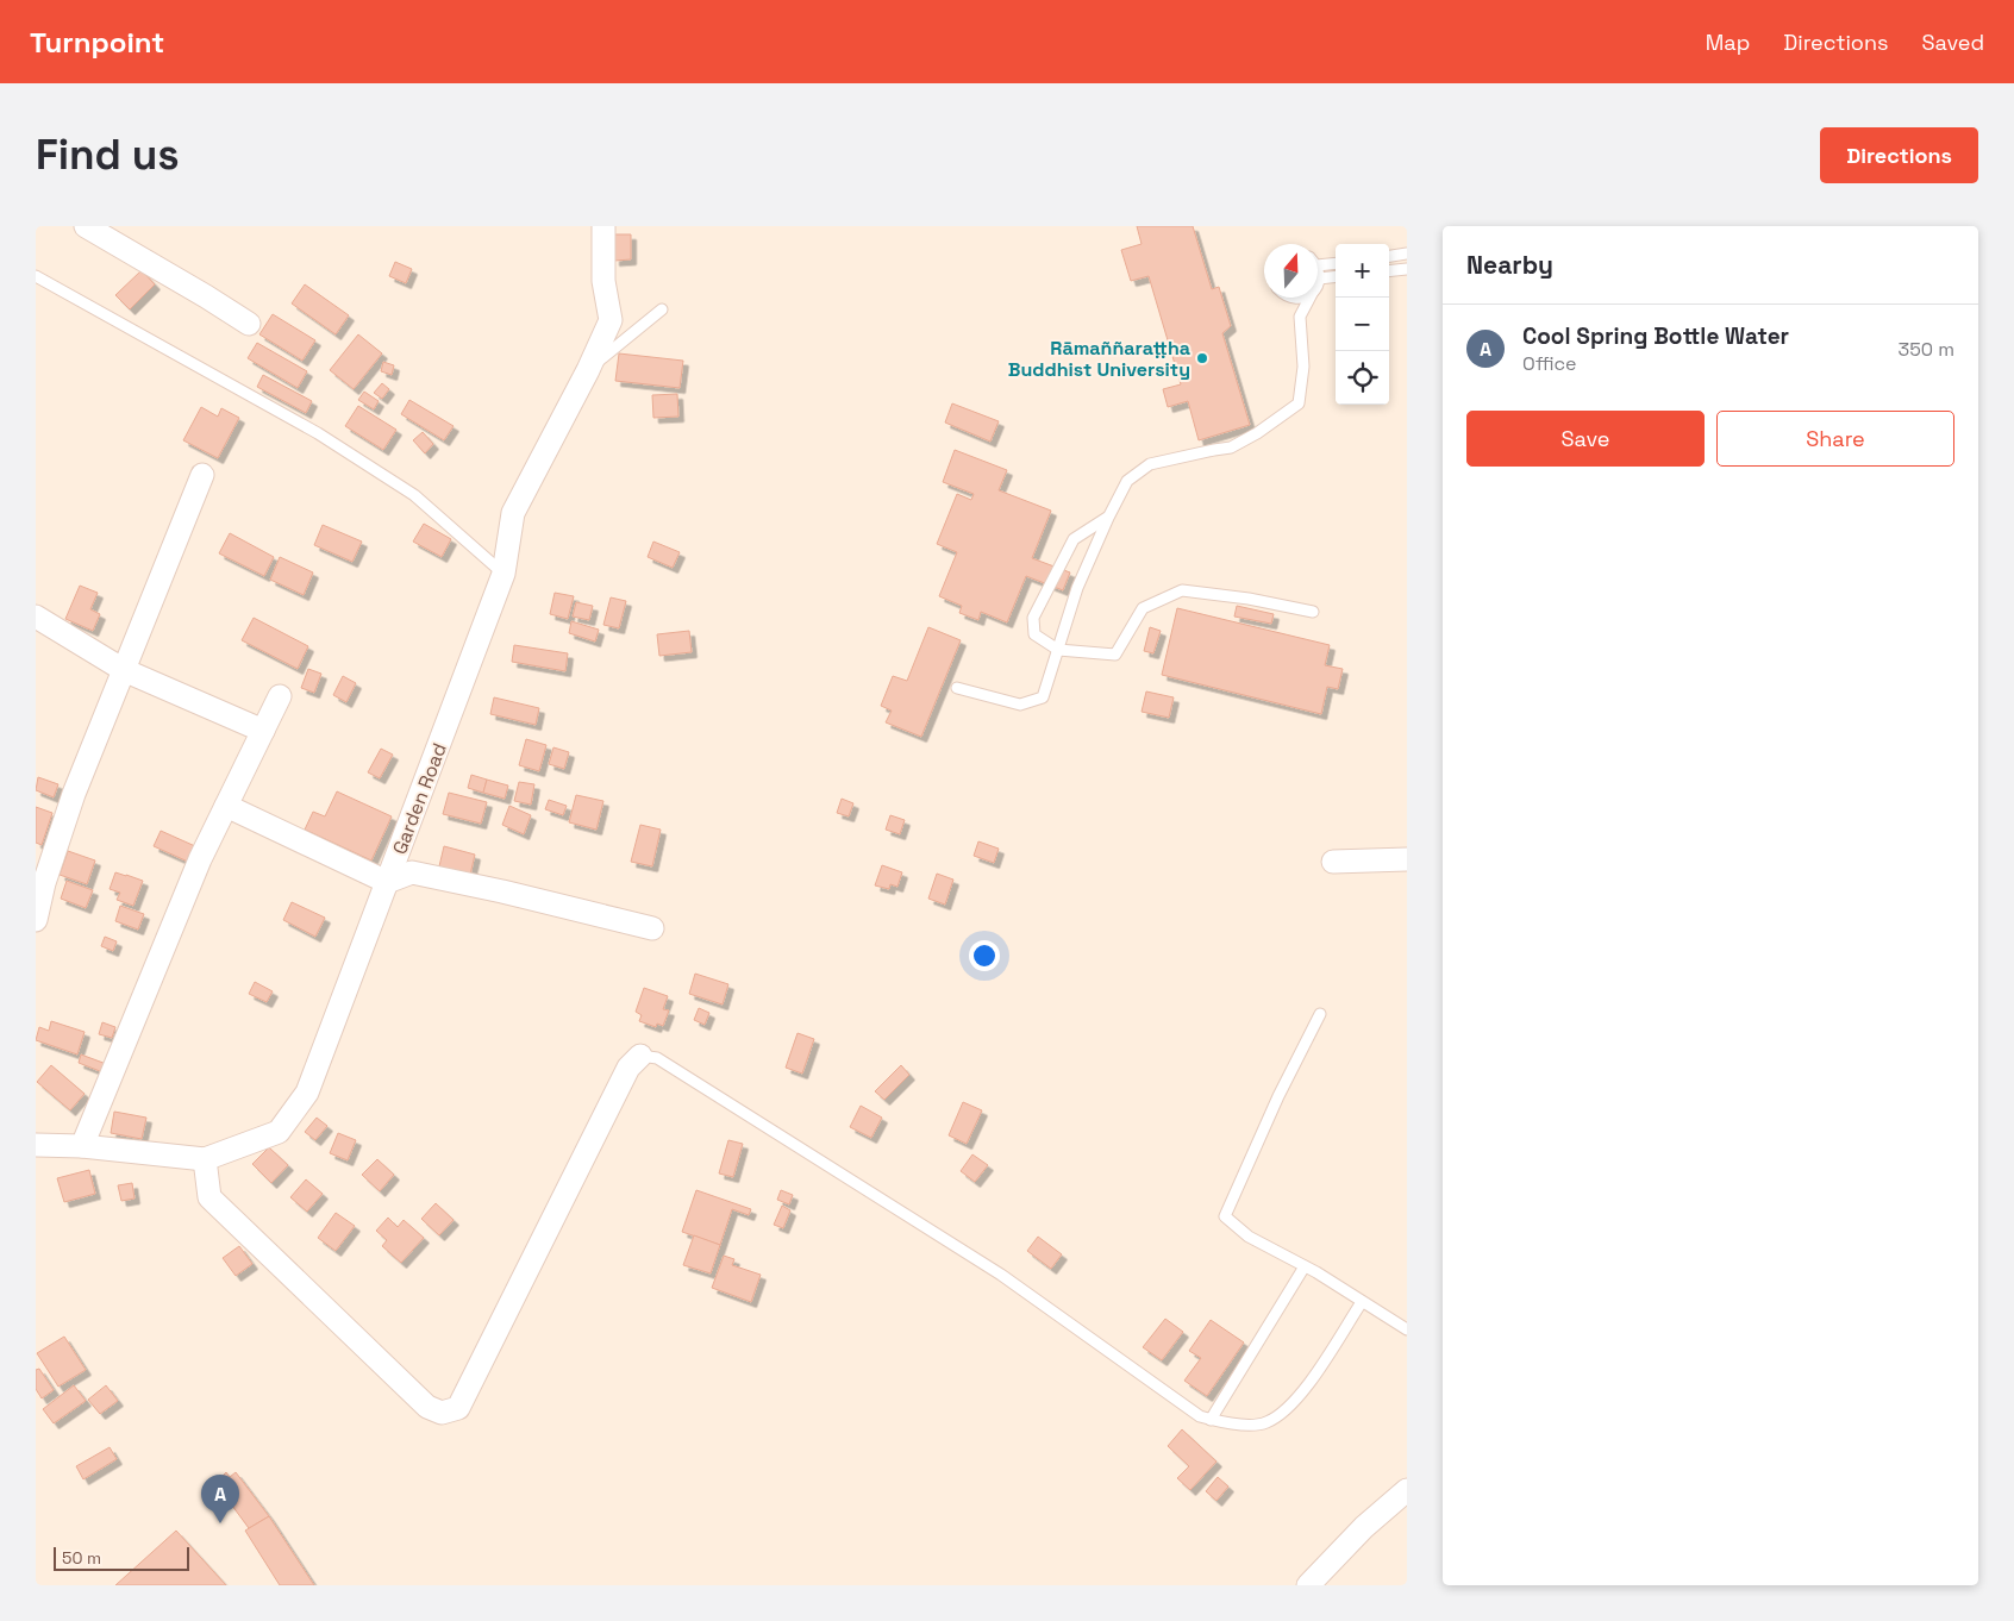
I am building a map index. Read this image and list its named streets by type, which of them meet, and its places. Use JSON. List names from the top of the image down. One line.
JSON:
{"streets":{"street":["Garden Road"]},"places":["Rāmaññaraṭṭha Buddhist University"],"scale_bar":"50 m","north":"top","page":{"header":"Turnpoint","nav":["Map","Directions","Saved"],"buttons":["Directions",["Save","Share"]],"title":"Find us","heading":"Nearby","map_buttons":["+","−"],"list":[{"mark":"A","name":"Cool Spring Bottle Water","note":"Office","value":"350 m"}],"pins":"A","scale":"50 m"}}
